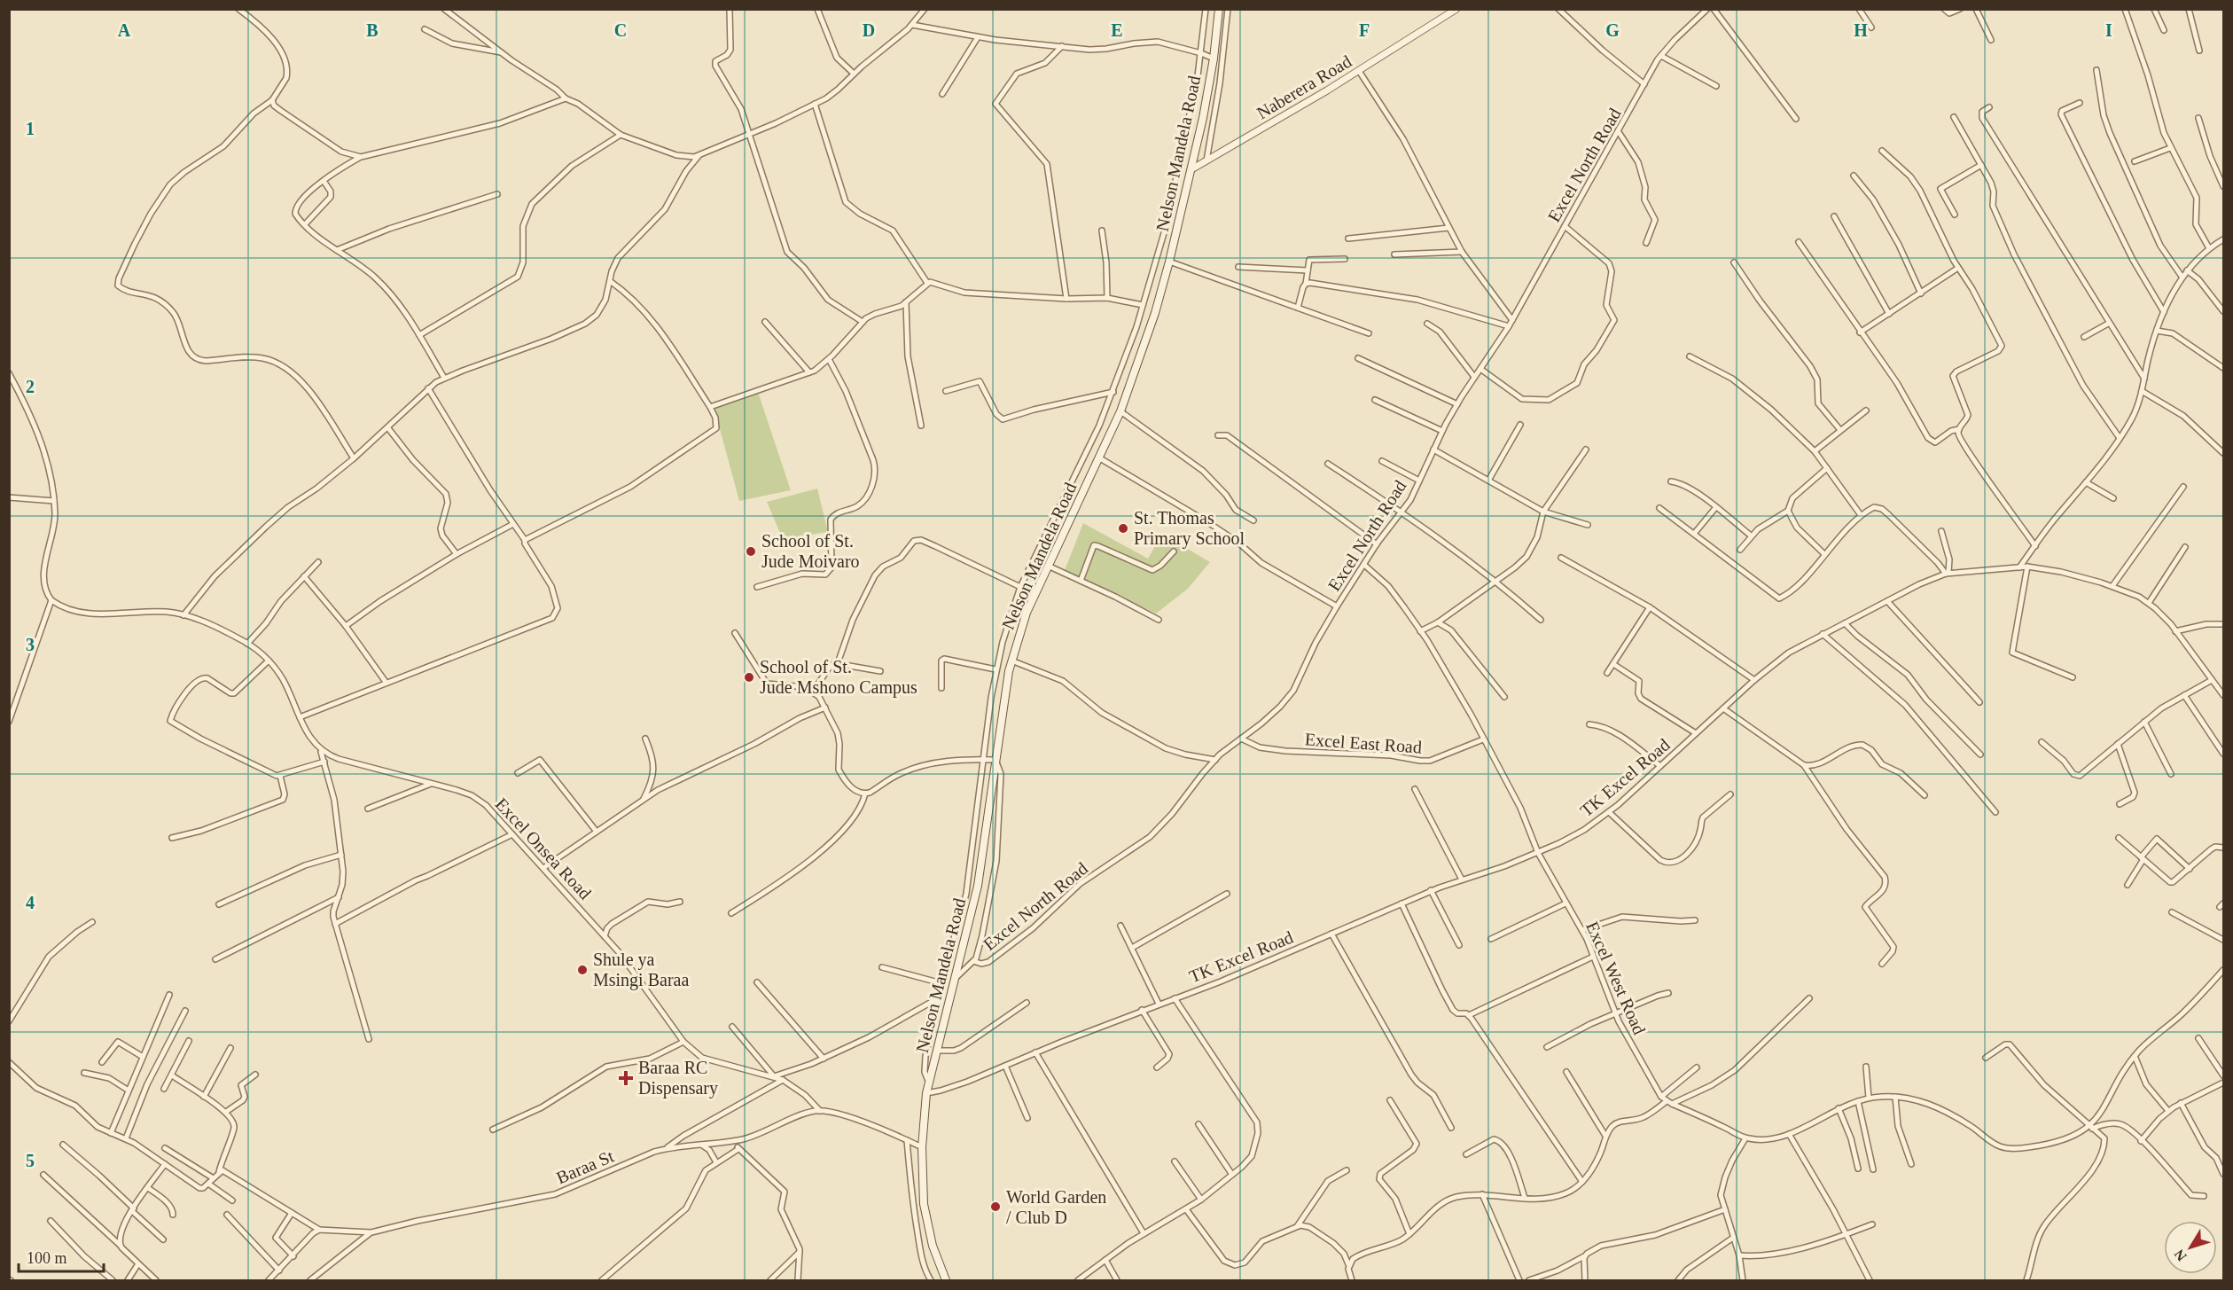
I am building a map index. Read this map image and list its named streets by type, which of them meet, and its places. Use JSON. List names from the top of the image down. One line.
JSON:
{"streets":{"main road":["Nelson Mandela Road"],"street":["Naberera Road","Excel North Road","Excel East Road","TK Excel Road","Excel Onsea Road","Excel West Road","Baraa St"]},"crossings":[["Naberera Road","Nelson Mandela Road"],["Nelson Mandela Road","TK Excel Road"],["Excel North Road","Excel East Road"],["TK Excel Road","Excel West Road"],["Excel Onsea Road","Baraa St"]],"places":{"other":["St. Thomas Primary School","School of St. Jude Moivaro","School of St. Jude Mshono Campus","Shule ya Msingi Baraa","World Garden / Club D"],"health":["Baraa RC Dispensary"]},"scale_bar":"100 m","north":"bottom left","grid":{"columns":["A","B","C","D","E","F","G","H","I"],"rows":["1","2","3","4","5"]}}
